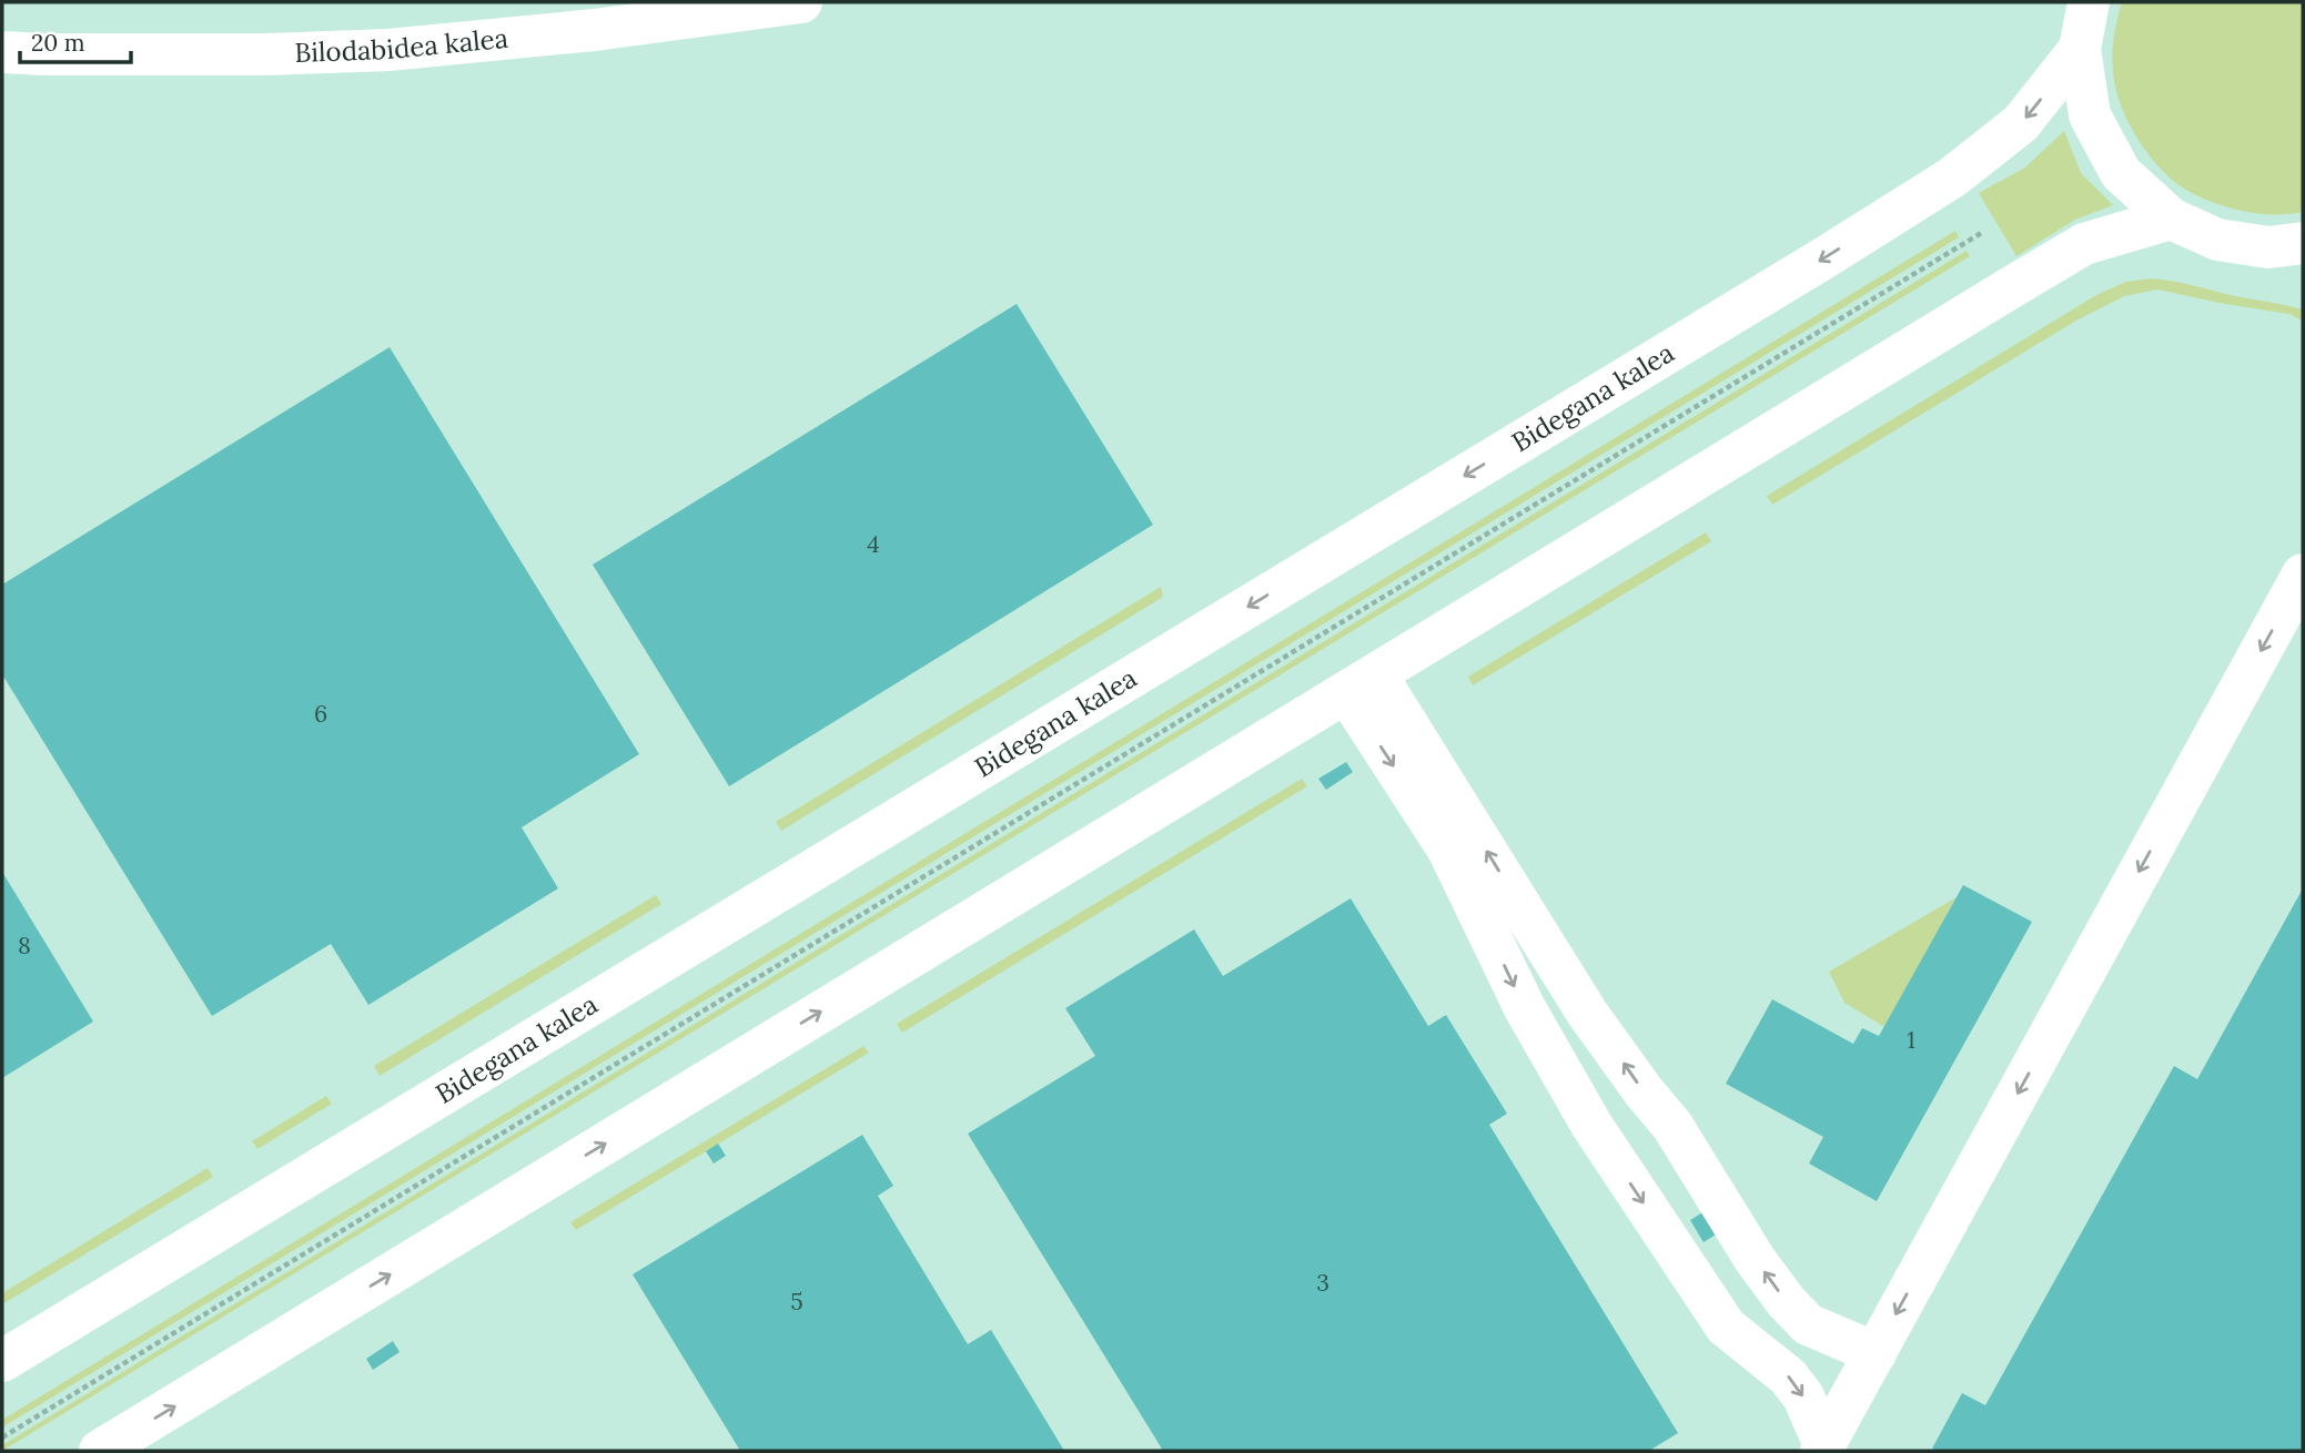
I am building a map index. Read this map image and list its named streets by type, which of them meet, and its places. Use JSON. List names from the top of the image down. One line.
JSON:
{"streets":{"street":["Bilodabidea kalea","Bidegana kalea"]},"house_numbers":["4","6","8","1","3","5"],"scale_bar":"20 m"}
